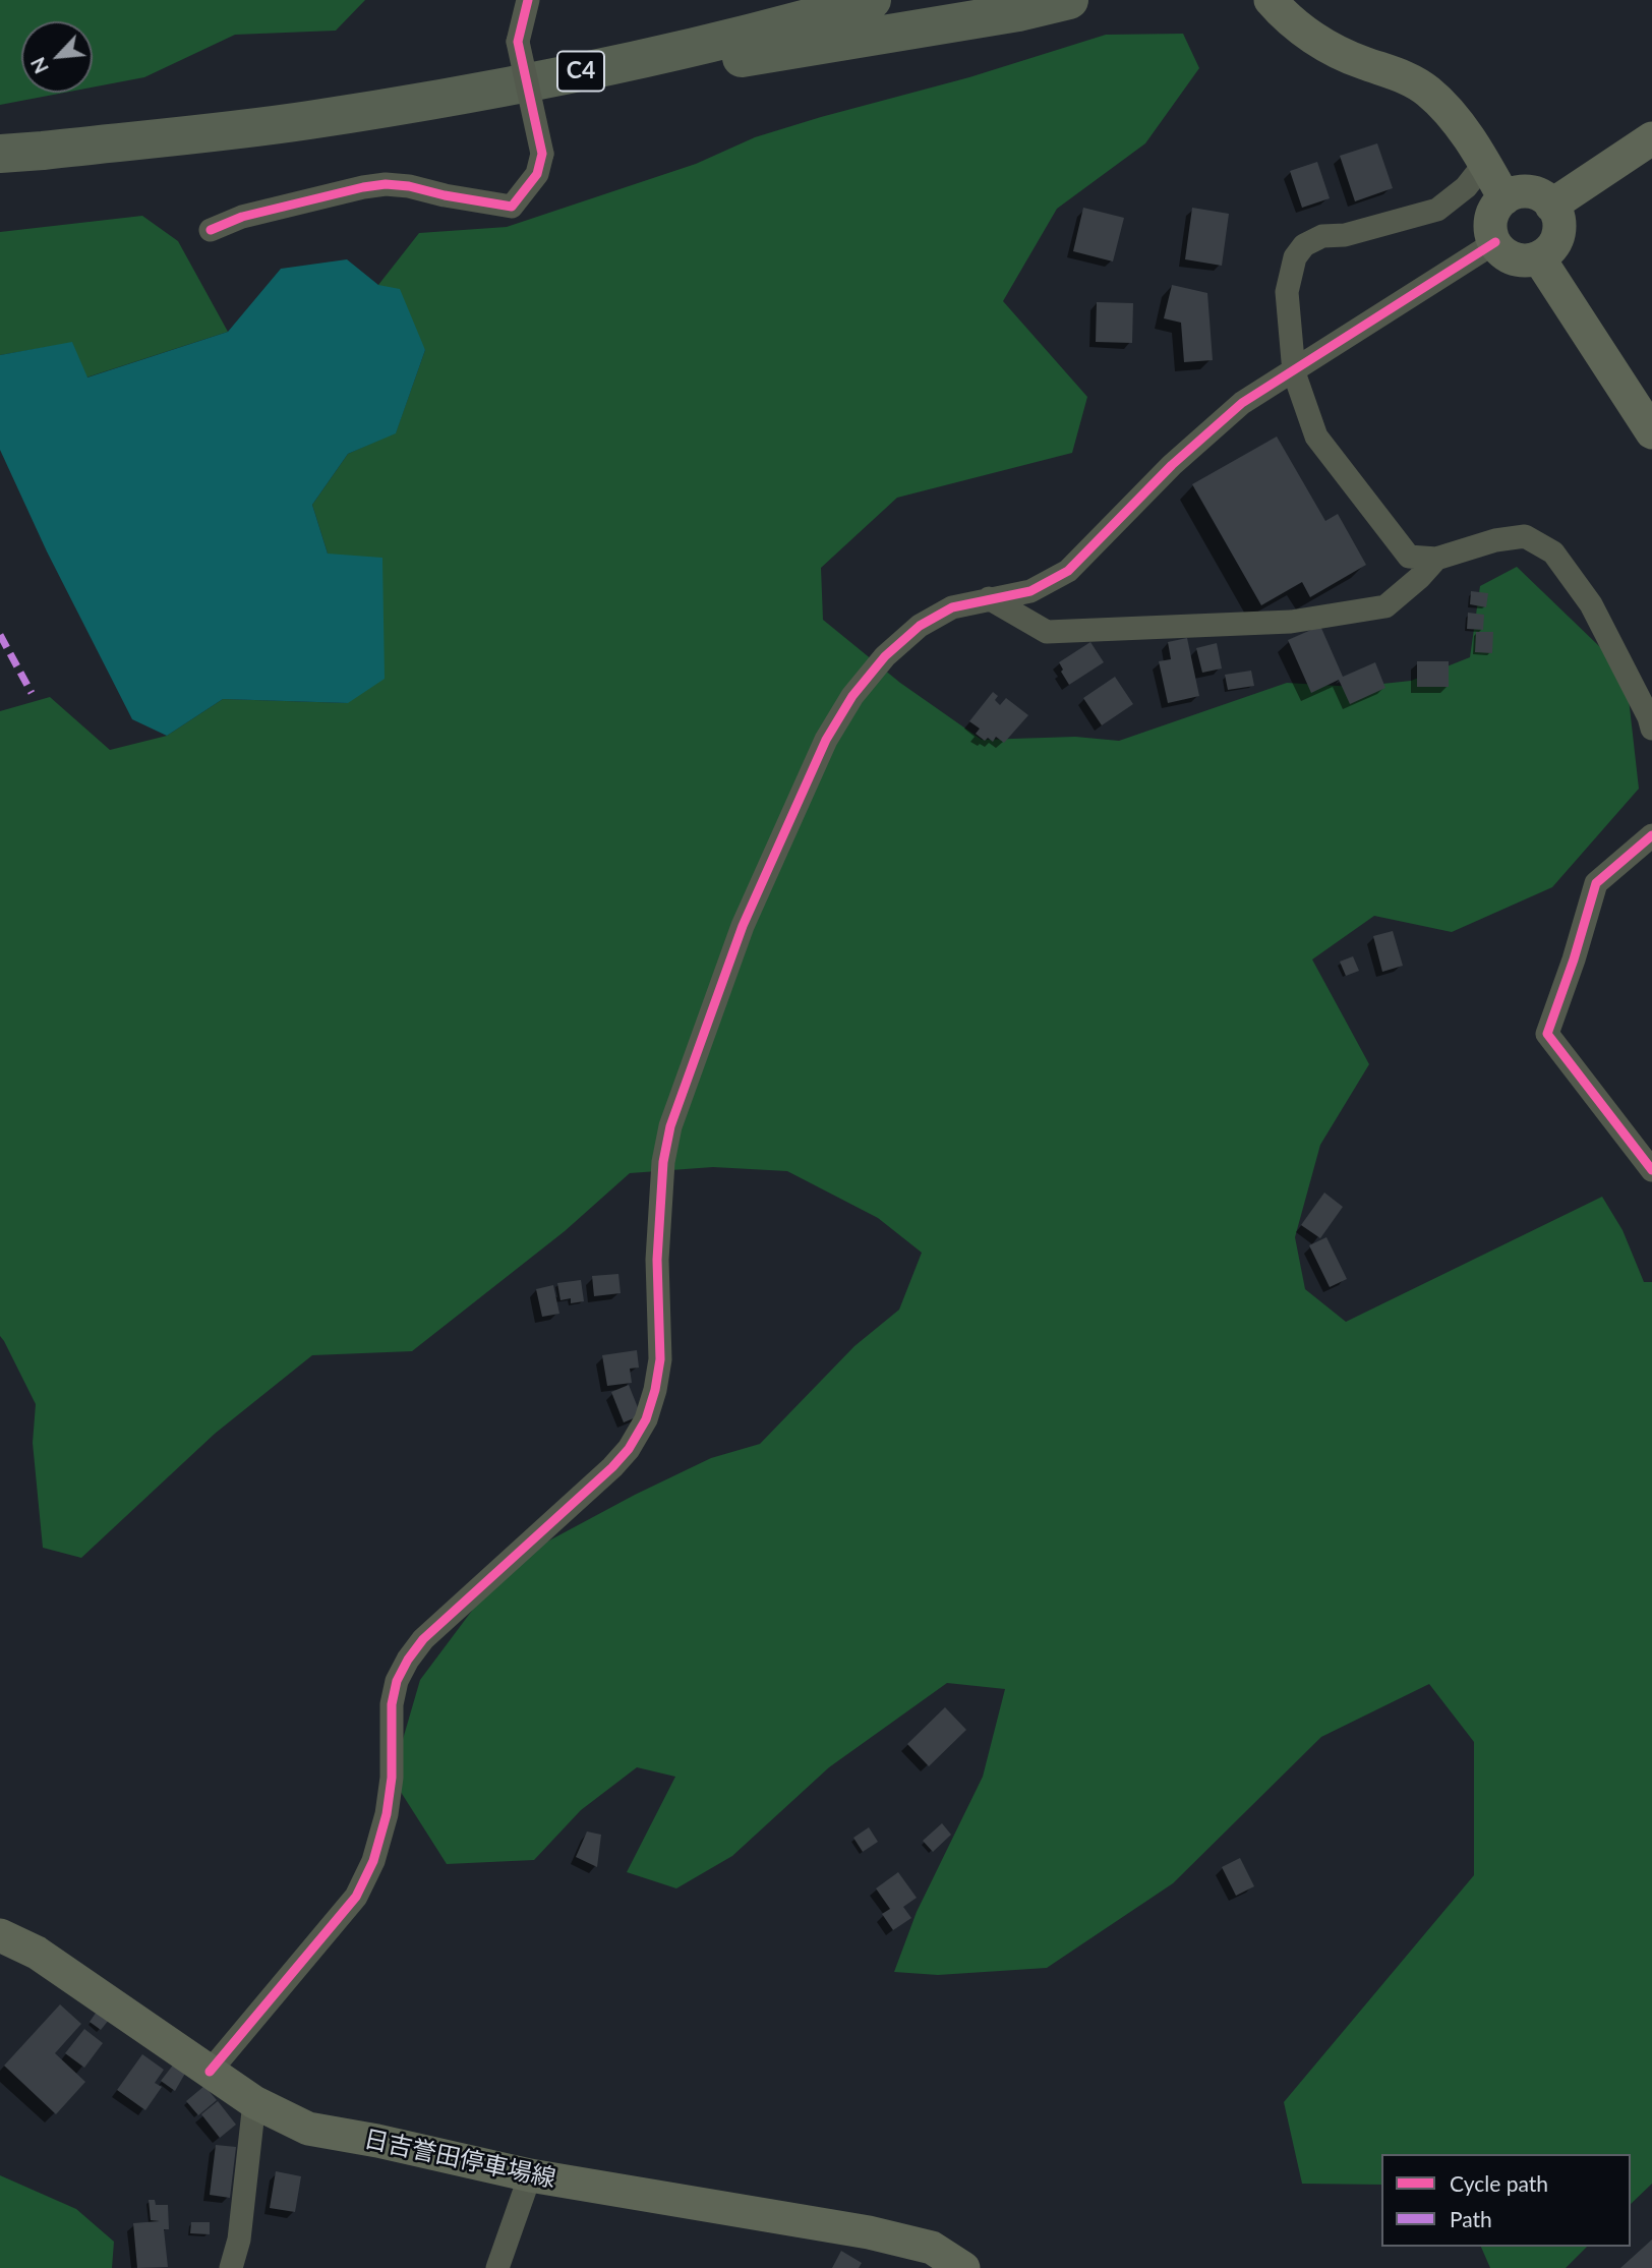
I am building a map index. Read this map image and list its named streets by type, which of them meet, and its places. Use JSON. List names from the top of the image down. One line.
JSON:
{"streets":{"highway":["C4"],"main road":["日吉誉田停車場線"]},"legend":["Cycle path","Path"],"north":"bottom left"}
